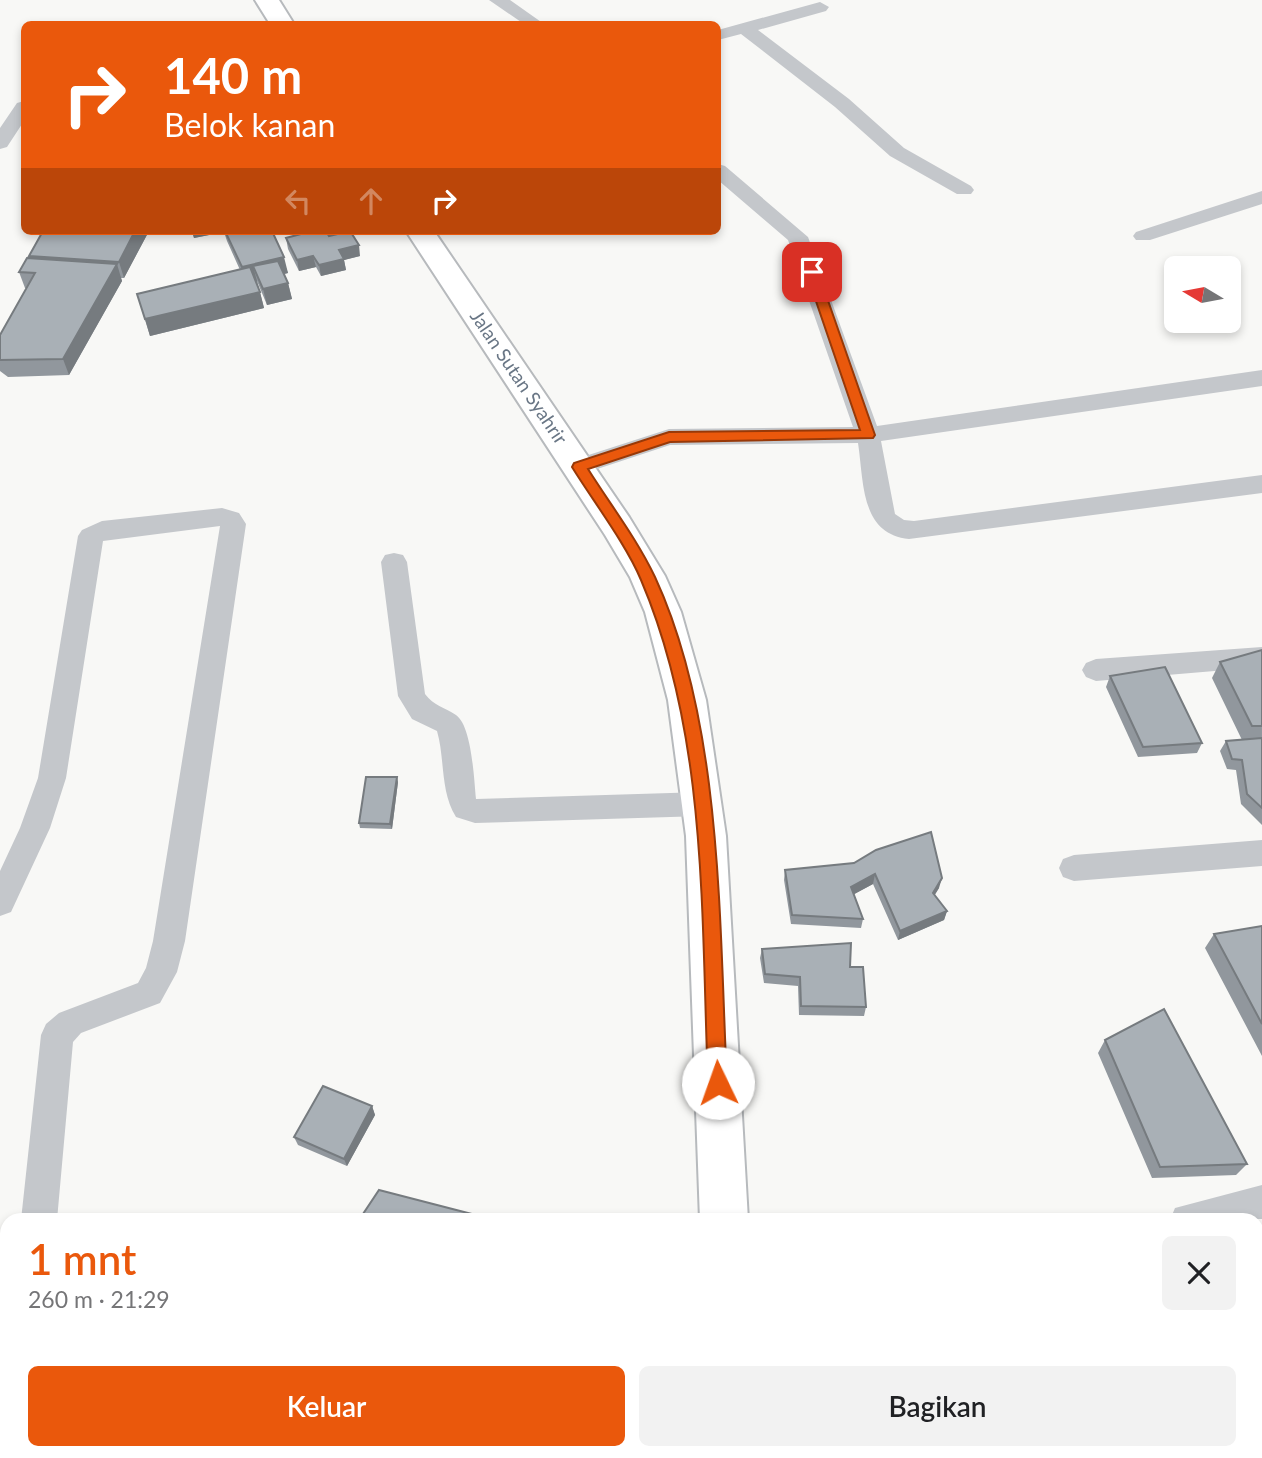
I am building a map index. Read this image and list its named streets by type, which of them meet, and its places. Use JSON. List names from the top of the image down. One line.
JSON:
{"streets":{"highway":["Jalan Sutan Syahrir"]},"north":"left","page":{"turn":["140 m","Belok kanan"],"heading":["1 mnt","260 m · 21:29"],"buttons":["Keluar","Bagikan"]}}
